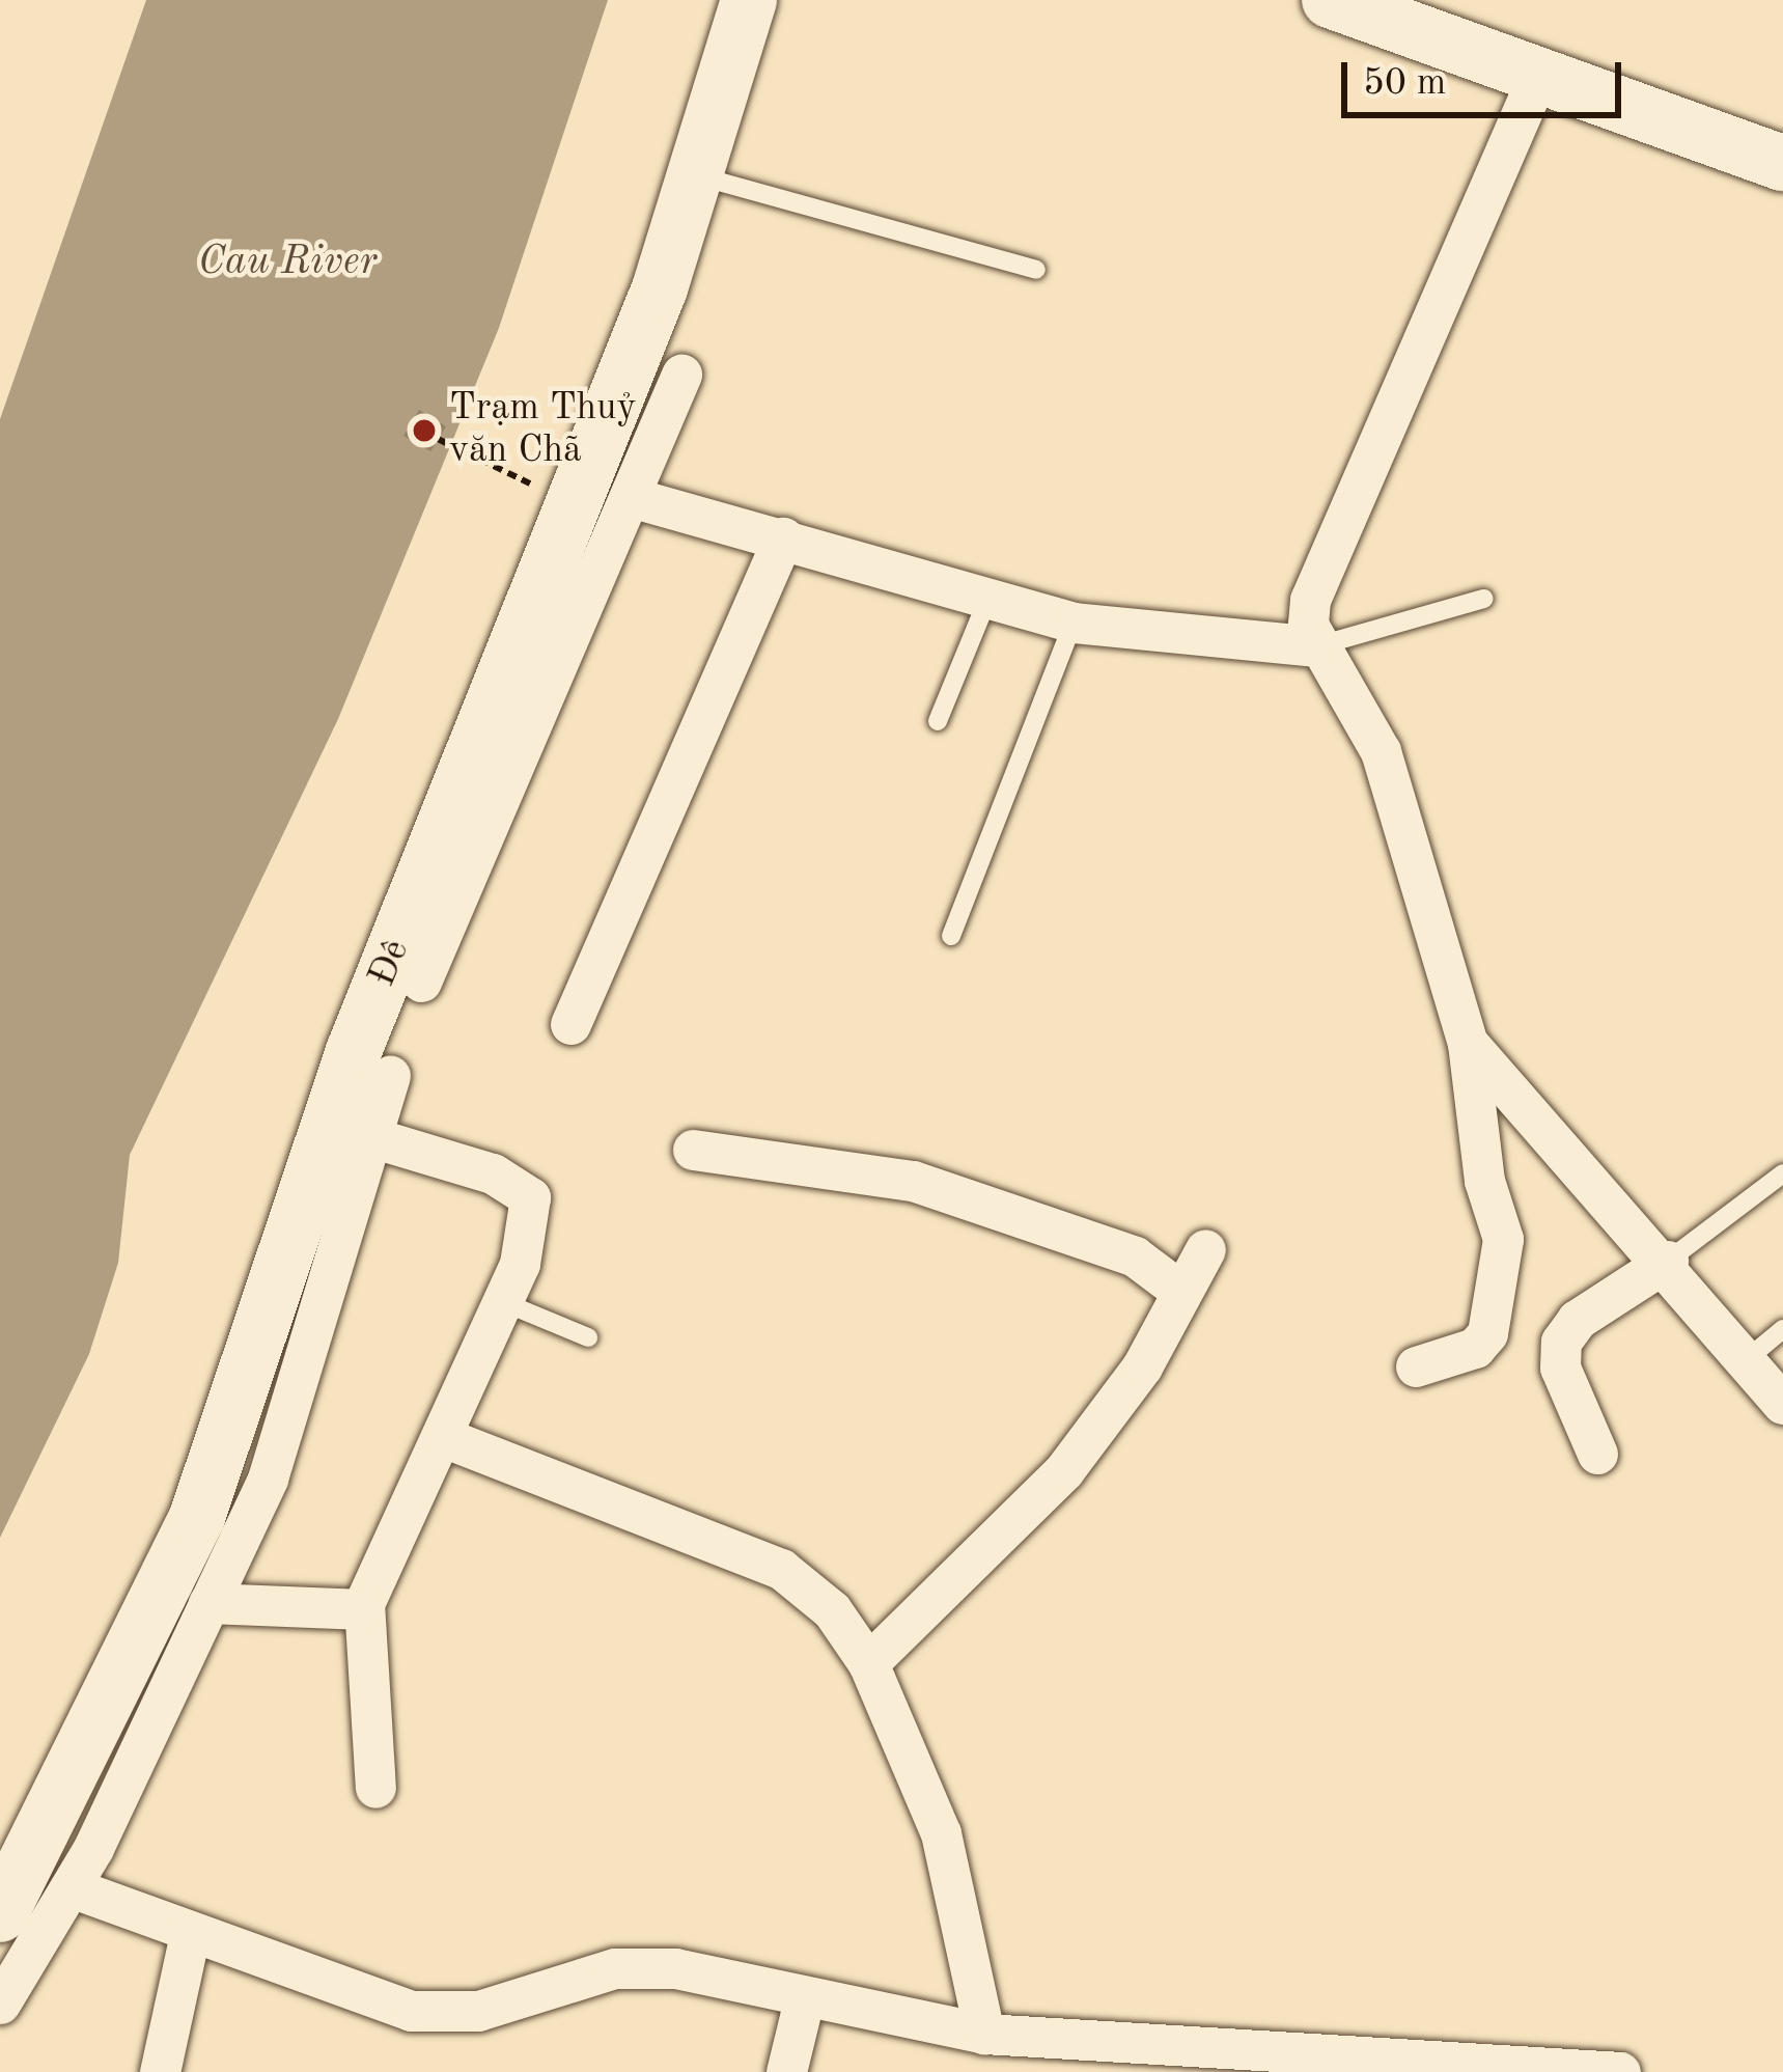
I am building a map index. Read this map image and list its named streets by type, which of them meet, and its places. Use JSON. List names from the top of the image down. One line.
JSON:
{"streets":{"main road":["Đê"]},"water":["Cau River"],"places":["Trạm Thuỷ văn Chã"],"scale_bar":"50 m"}
